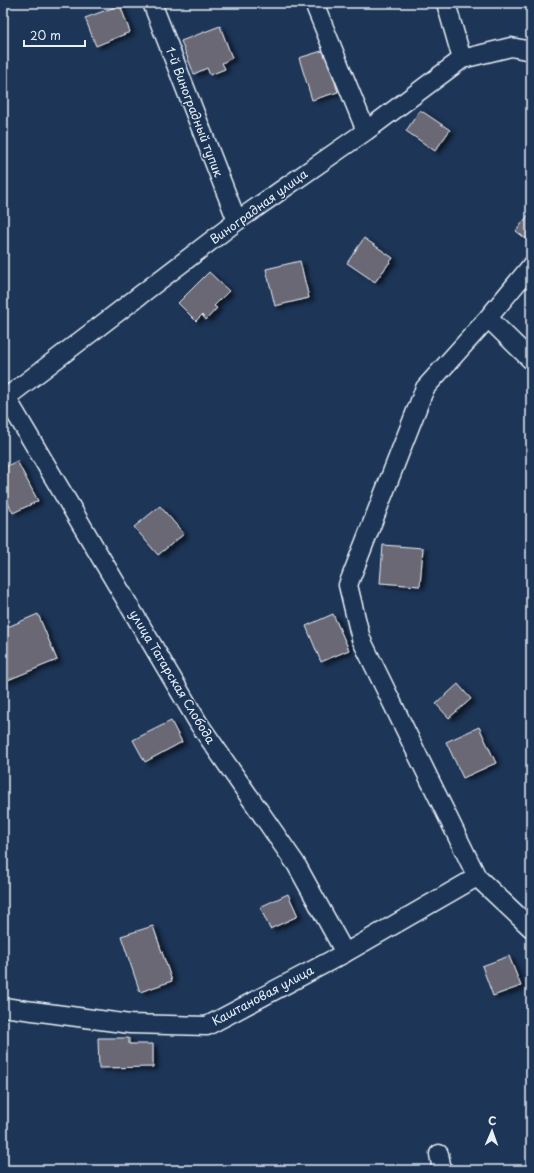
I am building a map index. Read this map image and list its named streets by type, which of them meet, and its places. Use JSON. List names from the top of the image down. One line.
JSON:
{"streets":{"street":["1-й Виноградный тупик","Виноградная улица","улица Татарская Слобода","Каштановая улица"]},"crossings":[["1-й Виноградный тупик","Виноградная улица"],["Виноградная улица","улица Татарская Слобода"],["улица Татарская Слобода","Каштановая улица"]],"scale_bar":"20 m","north":"top"}
